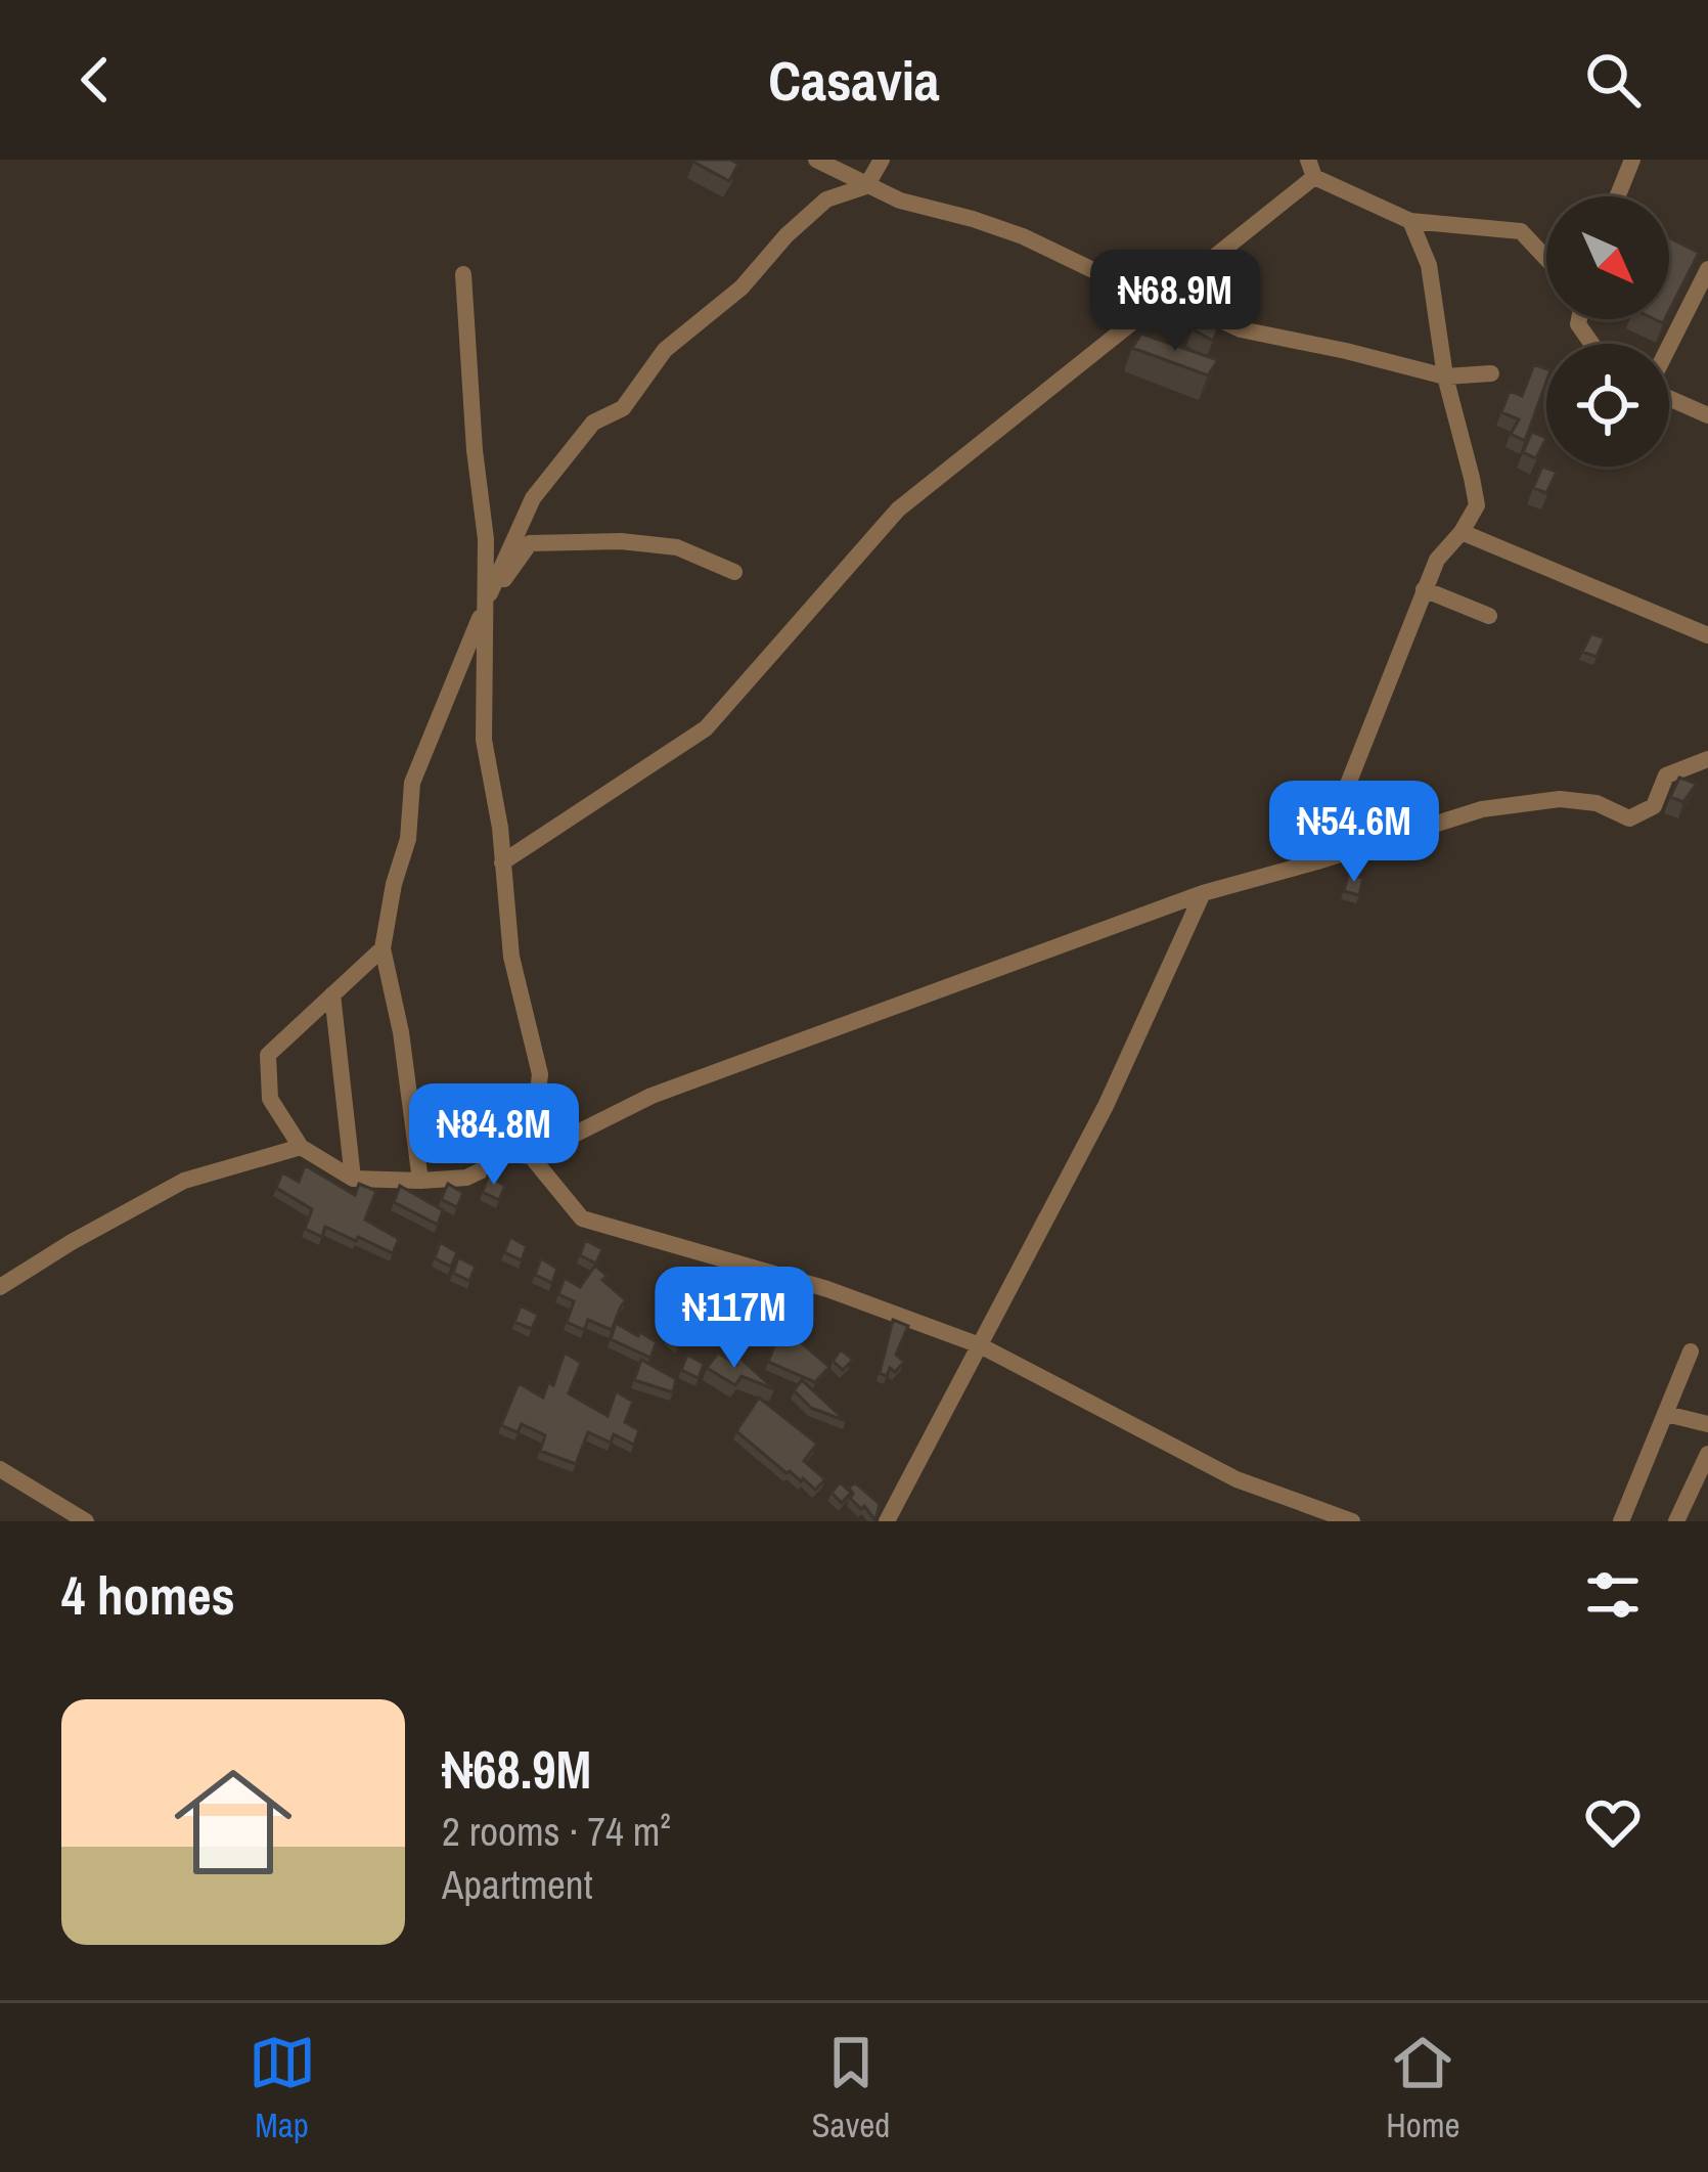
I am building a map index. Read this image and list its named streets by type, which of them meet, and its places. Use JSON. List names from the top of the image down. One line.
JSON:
{"north":"bottom right","page":{"header":"Casavia","price":["₦68.9M","₦54.6M","₦84.8M","₦117M"],"heading":"4 homes","list":[{"name":"₦68.9M","note":"2 rooms · 74 m² · Apartment"}],"tabs":["Map","Saved","Home"]}}
